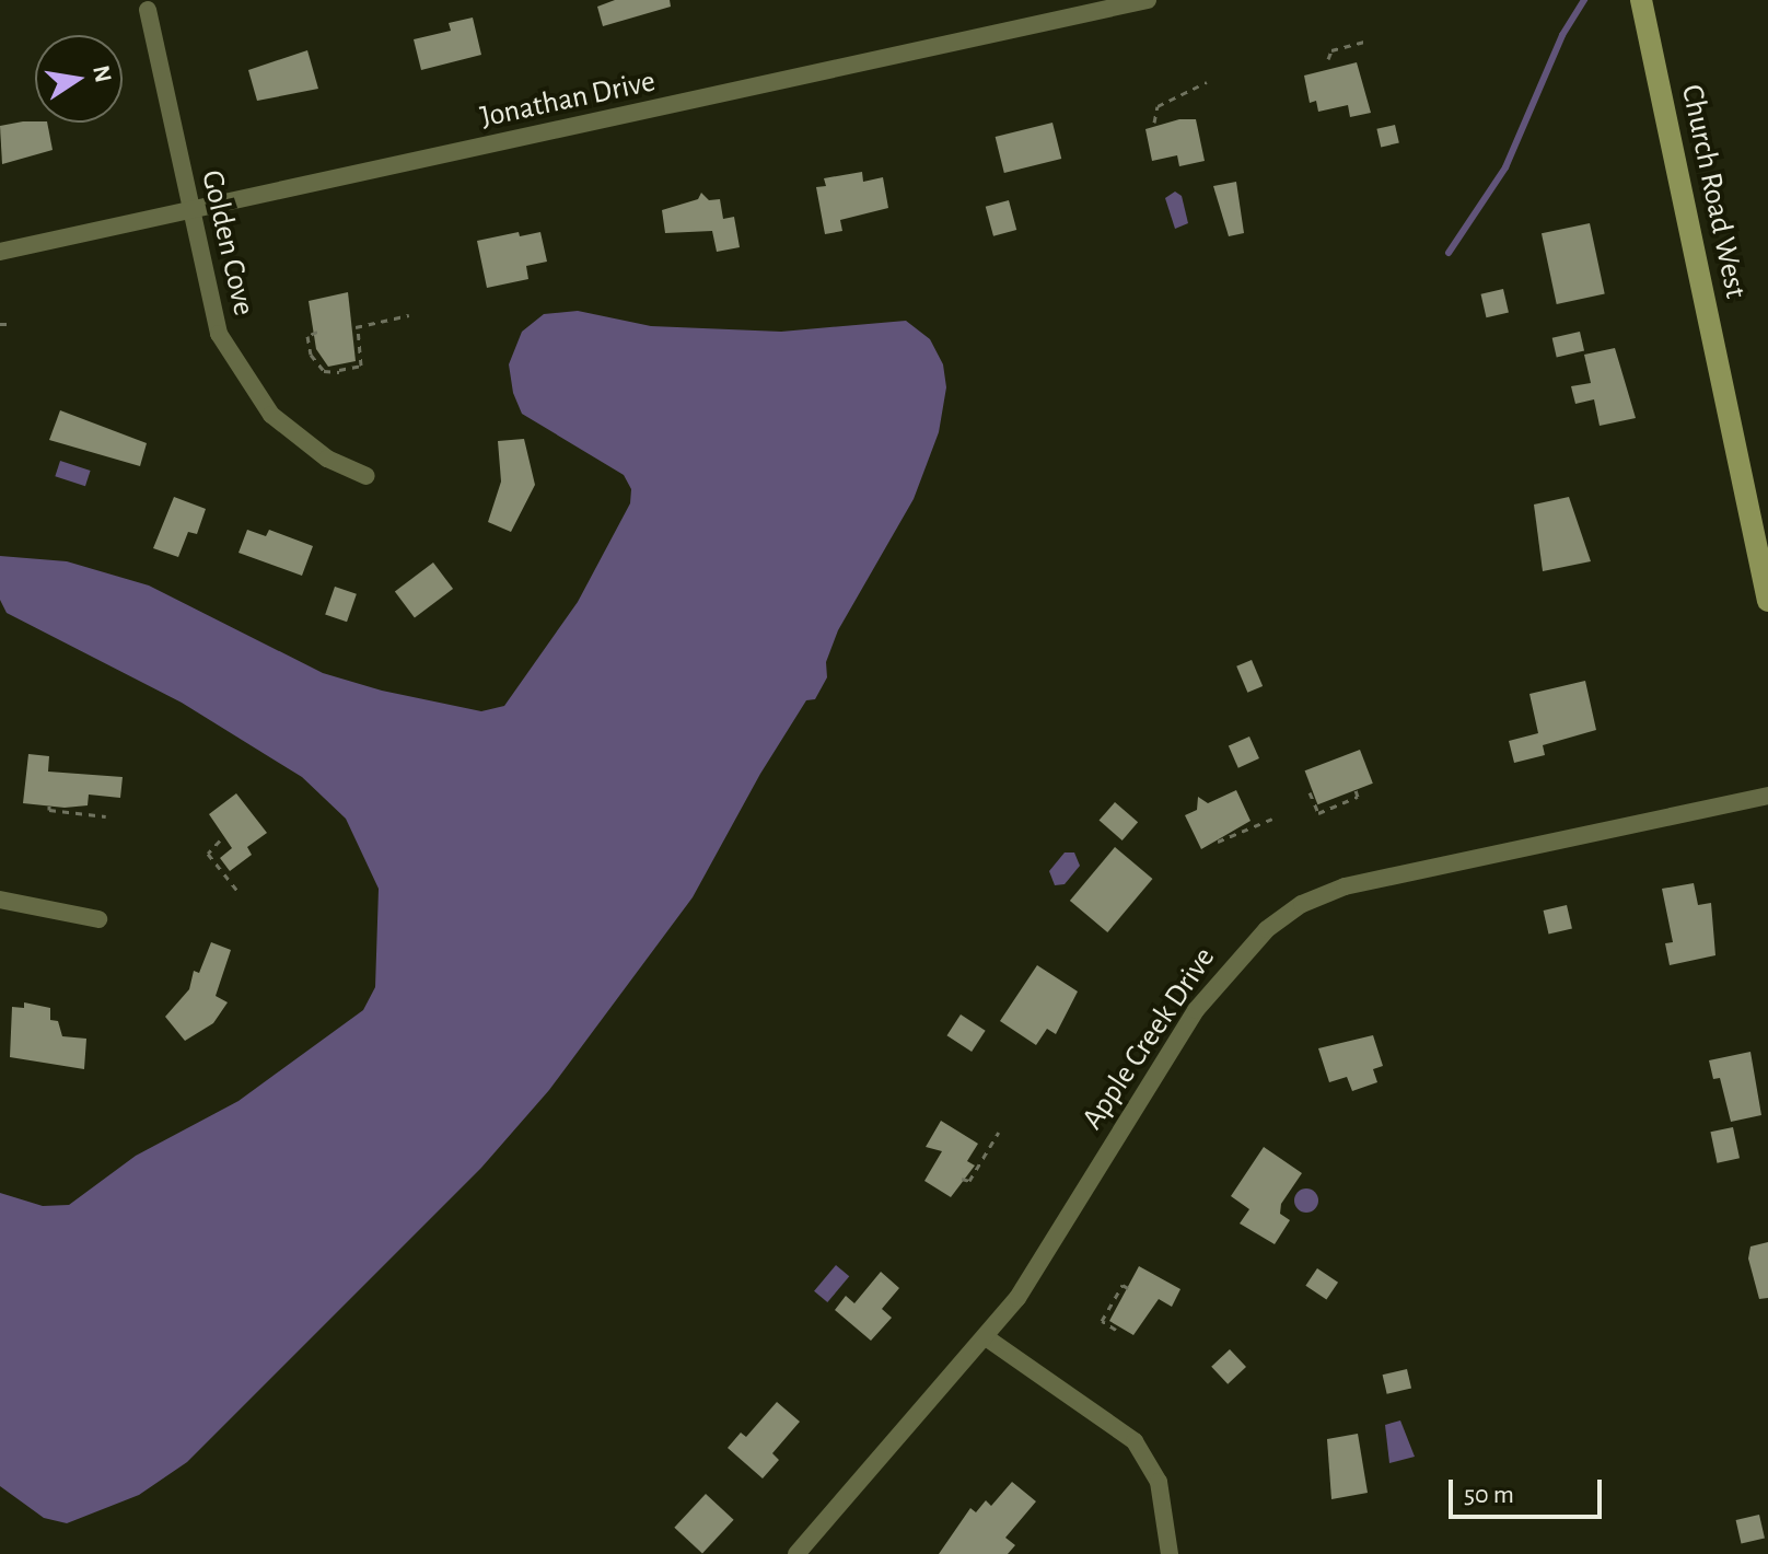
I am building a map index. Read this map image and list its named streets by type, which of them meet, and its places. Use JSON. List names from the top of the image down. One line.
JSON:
{"streets":{"street":["Jonathan Drive","Church Road West","Golden Cove","Apple Creek Drive"]},"crossings":[["Jonathan Drive","Golden Cove"]],"scale_bar":"50 m","north":"right"}
